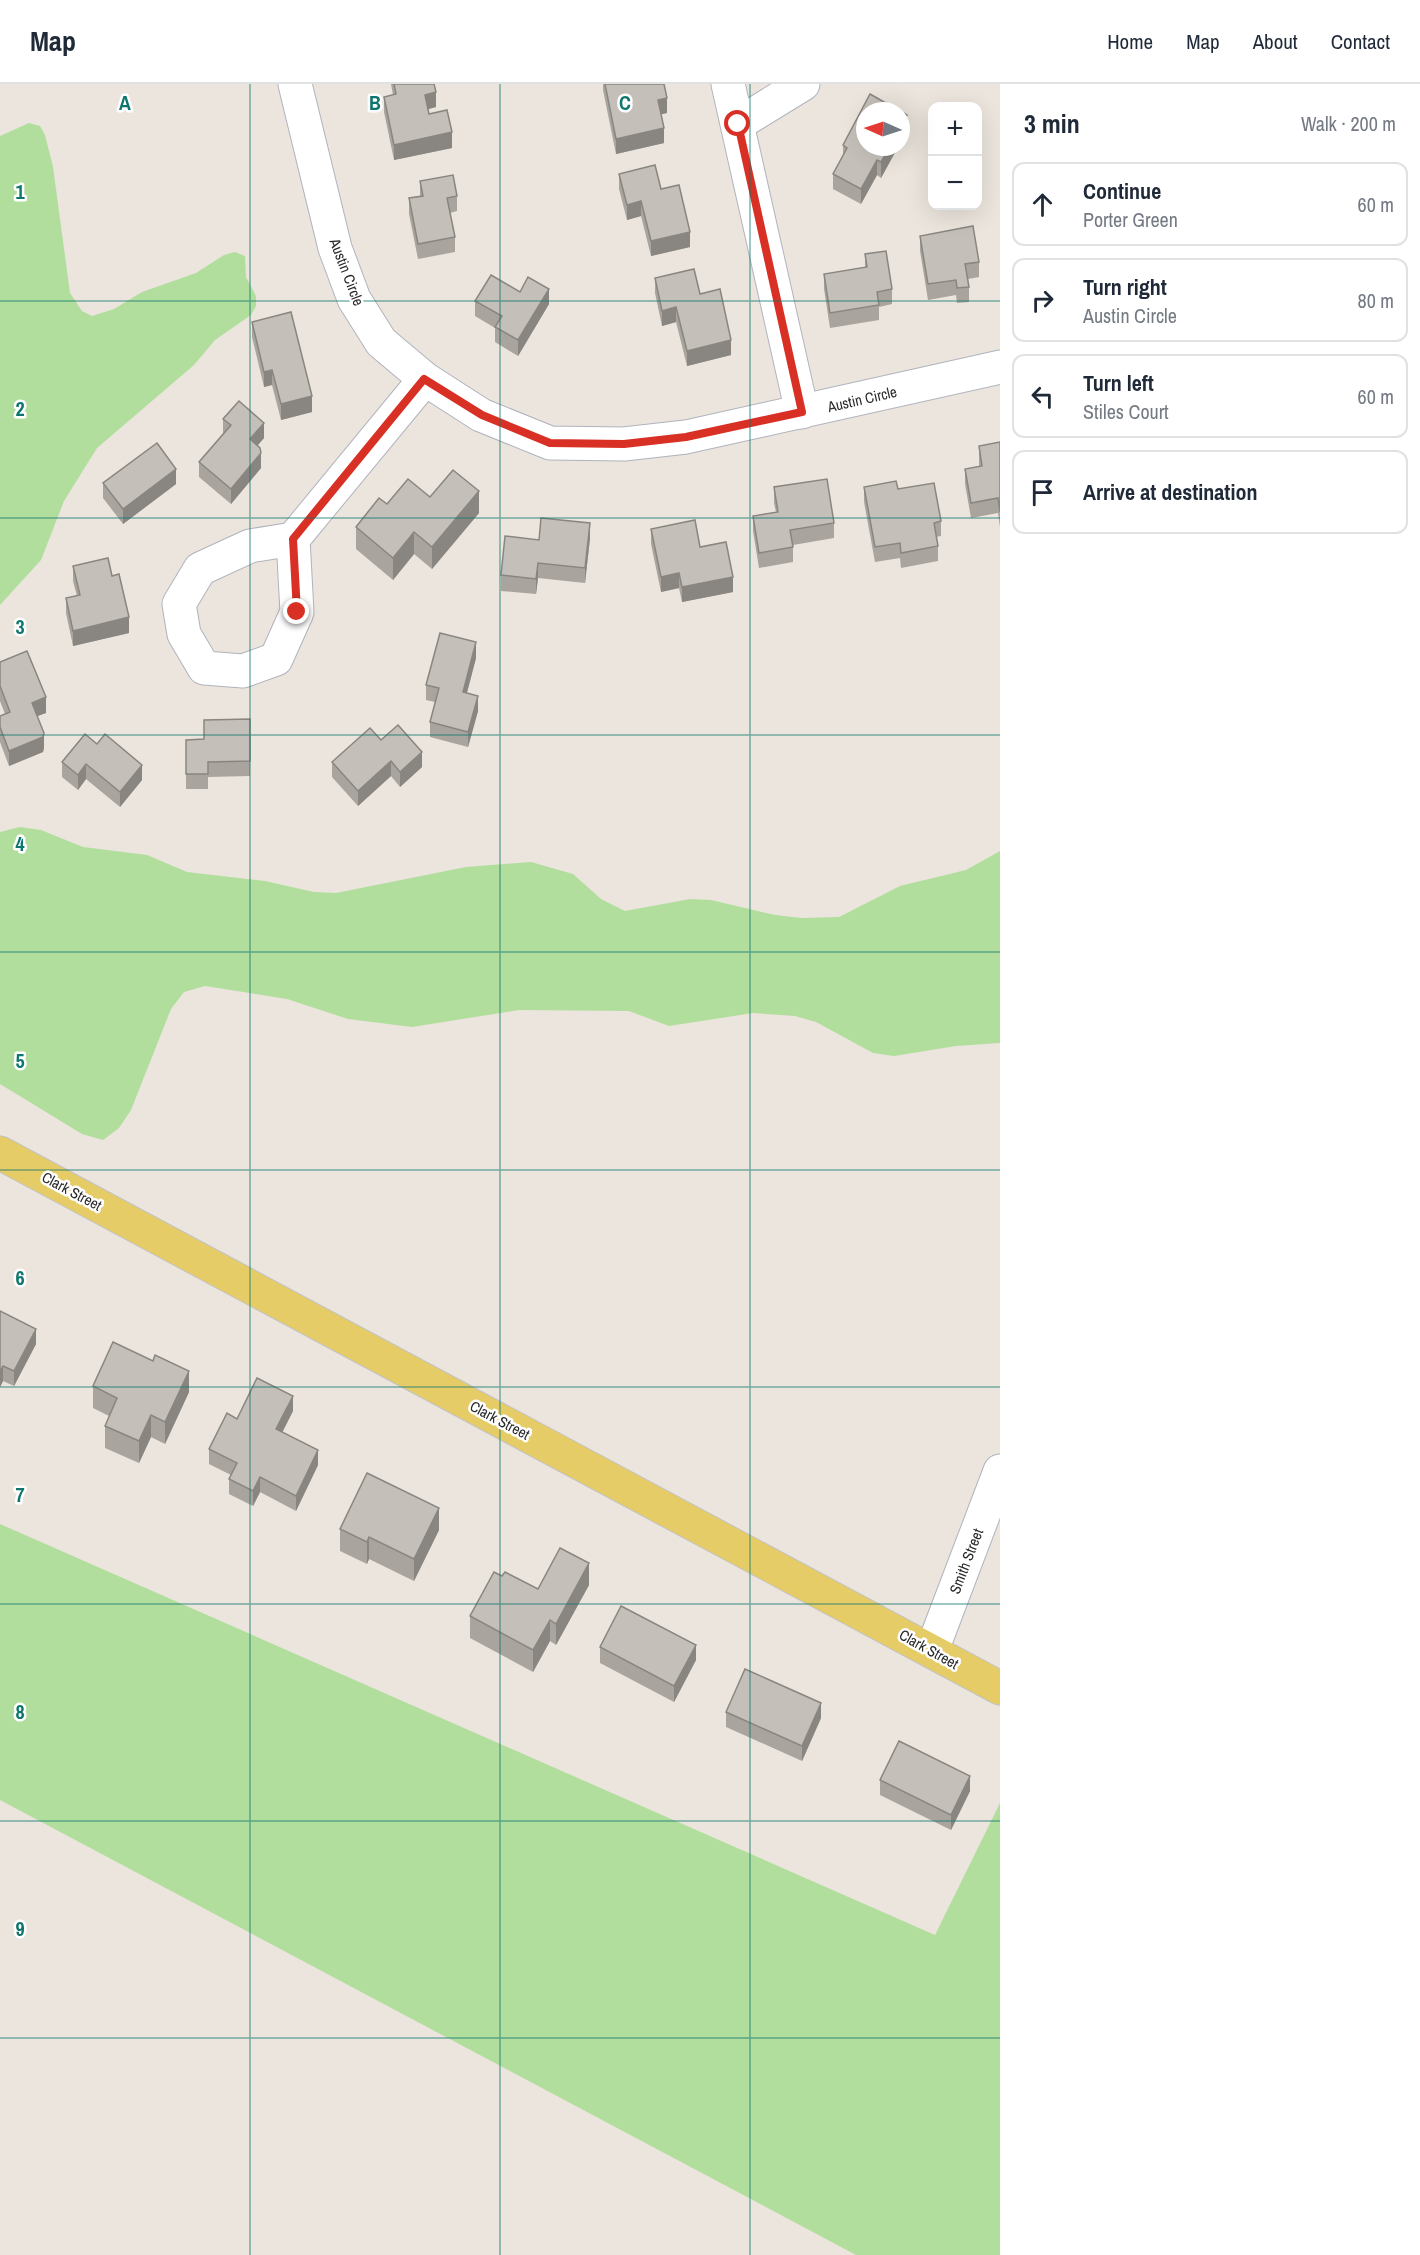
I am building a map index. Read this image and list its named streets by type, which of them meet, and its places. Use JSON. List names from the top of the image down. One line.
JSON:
{"streets":{"main road":["Clark Street"],"street":["Austin Circle","Smith Street"]},"crossings":[["Clark Street","Smith Street"]],"north":"left","page":{"header":"Map","nav":["Home","Map","About","Contact"],"heading":["3 min","Walk · 200 m"],"map_buttons":["+","−"],"list":[["Continue","Porter Green","60 m"],["Turn right","Austin Circle","80 m"],["Turn left","Stiles Court","60 m"],"Arrive at destination"]},"grid":{"columns":["A","B","C"],"rows":["1","2","3","4","5","6","7","8","9"]}}
